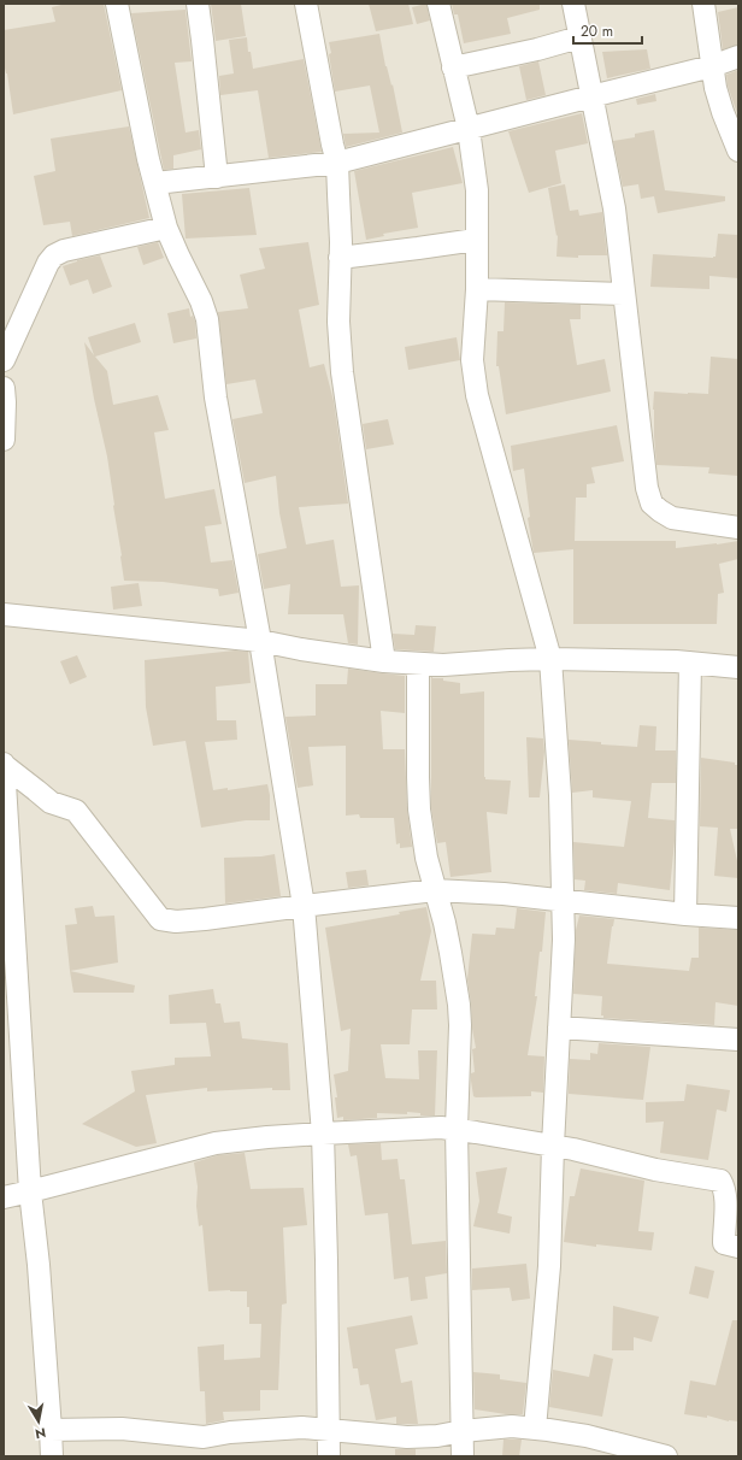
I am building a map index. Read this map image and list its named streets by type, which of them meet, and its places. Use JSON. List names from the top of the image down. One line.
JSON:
{"scale_bar":"20 m","north":"bottom"}
